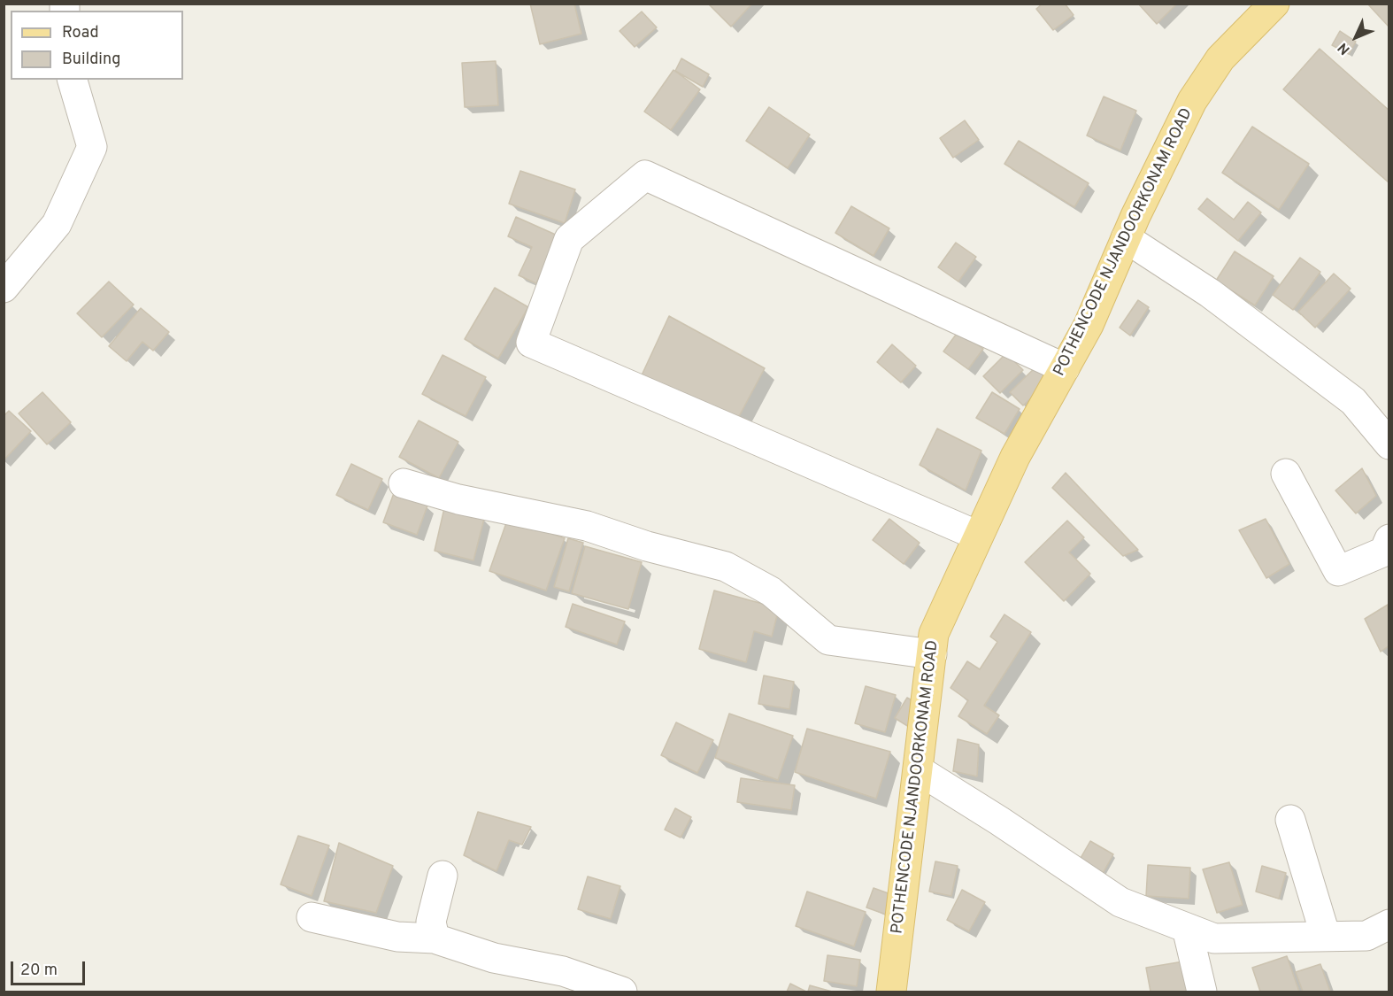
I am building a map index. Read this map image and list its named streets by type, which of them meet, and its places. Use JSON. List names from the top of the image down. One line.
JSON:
{"streets":{"main road":["POTHENCODE NJANDOORKONAM ROAD"]},"legend":["Road","Building"],"scale_bar":"20 m","north":"bottom left"}
